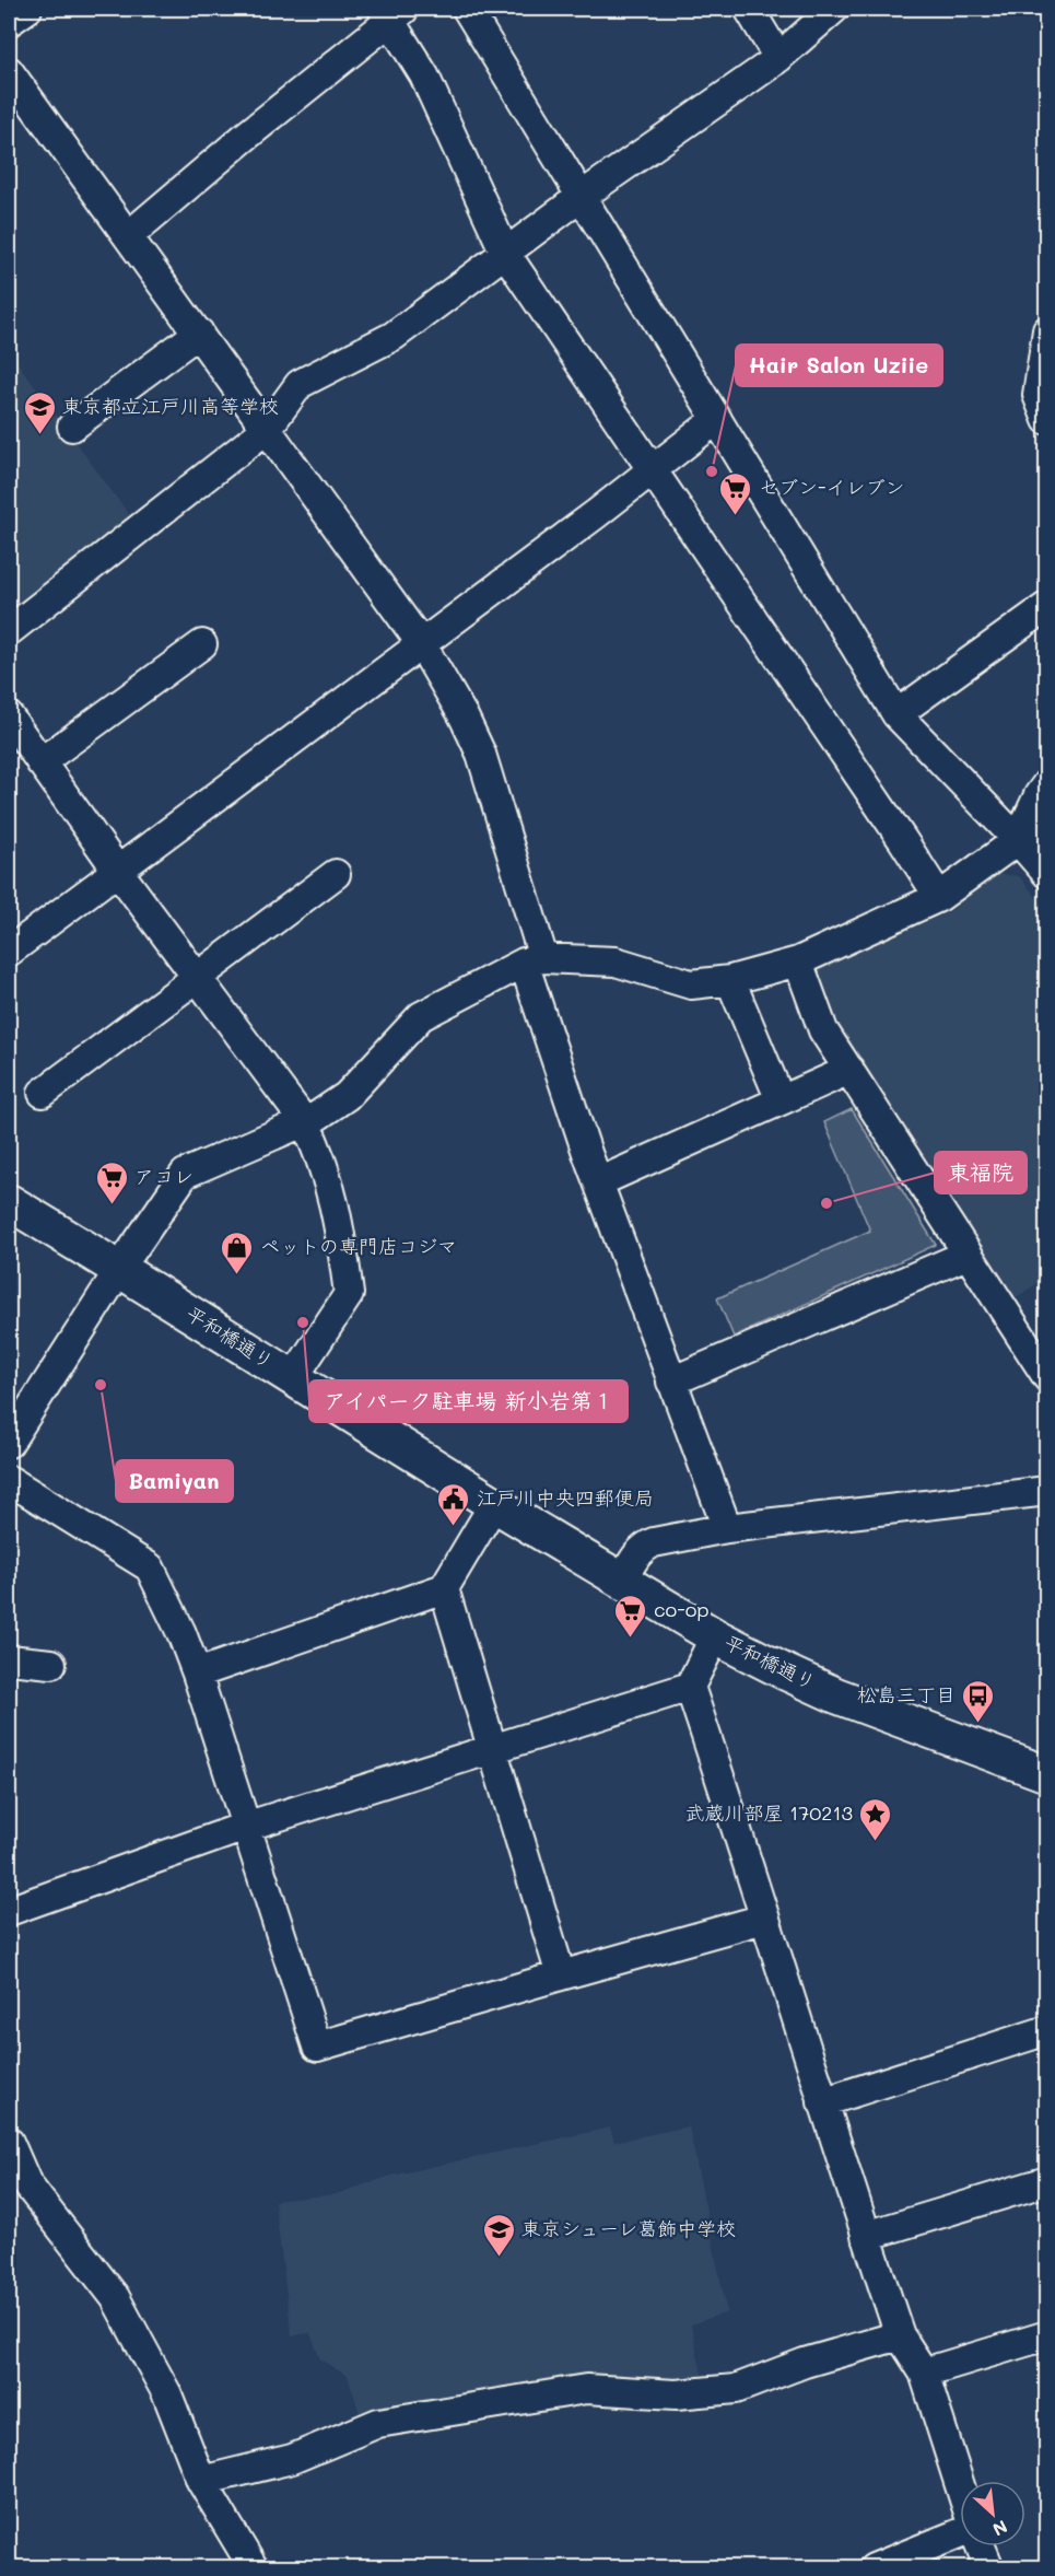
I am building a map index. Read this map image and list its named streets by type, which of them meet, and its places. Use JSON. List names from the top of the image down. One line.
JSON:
{"streets":{"main road":["平和橋通り"]},"places":{"school or university":["東京都立江戸川高等学校","東京シューレ葛飾中学校"],"other":["Hair Salon Uziie","東福院","アイパーク駐車場 新小岩第１","Bamiyan"],"supermarket":["セブン-イレブン","アコレ","co-op"],"shop":["ペットの専門店コジマ"],"public building":["江戸川中央四郵便局"],"bus stop":["松島三丁目"],"place":["武蔵川部屋 170213"]},"north":"bottom right"}
